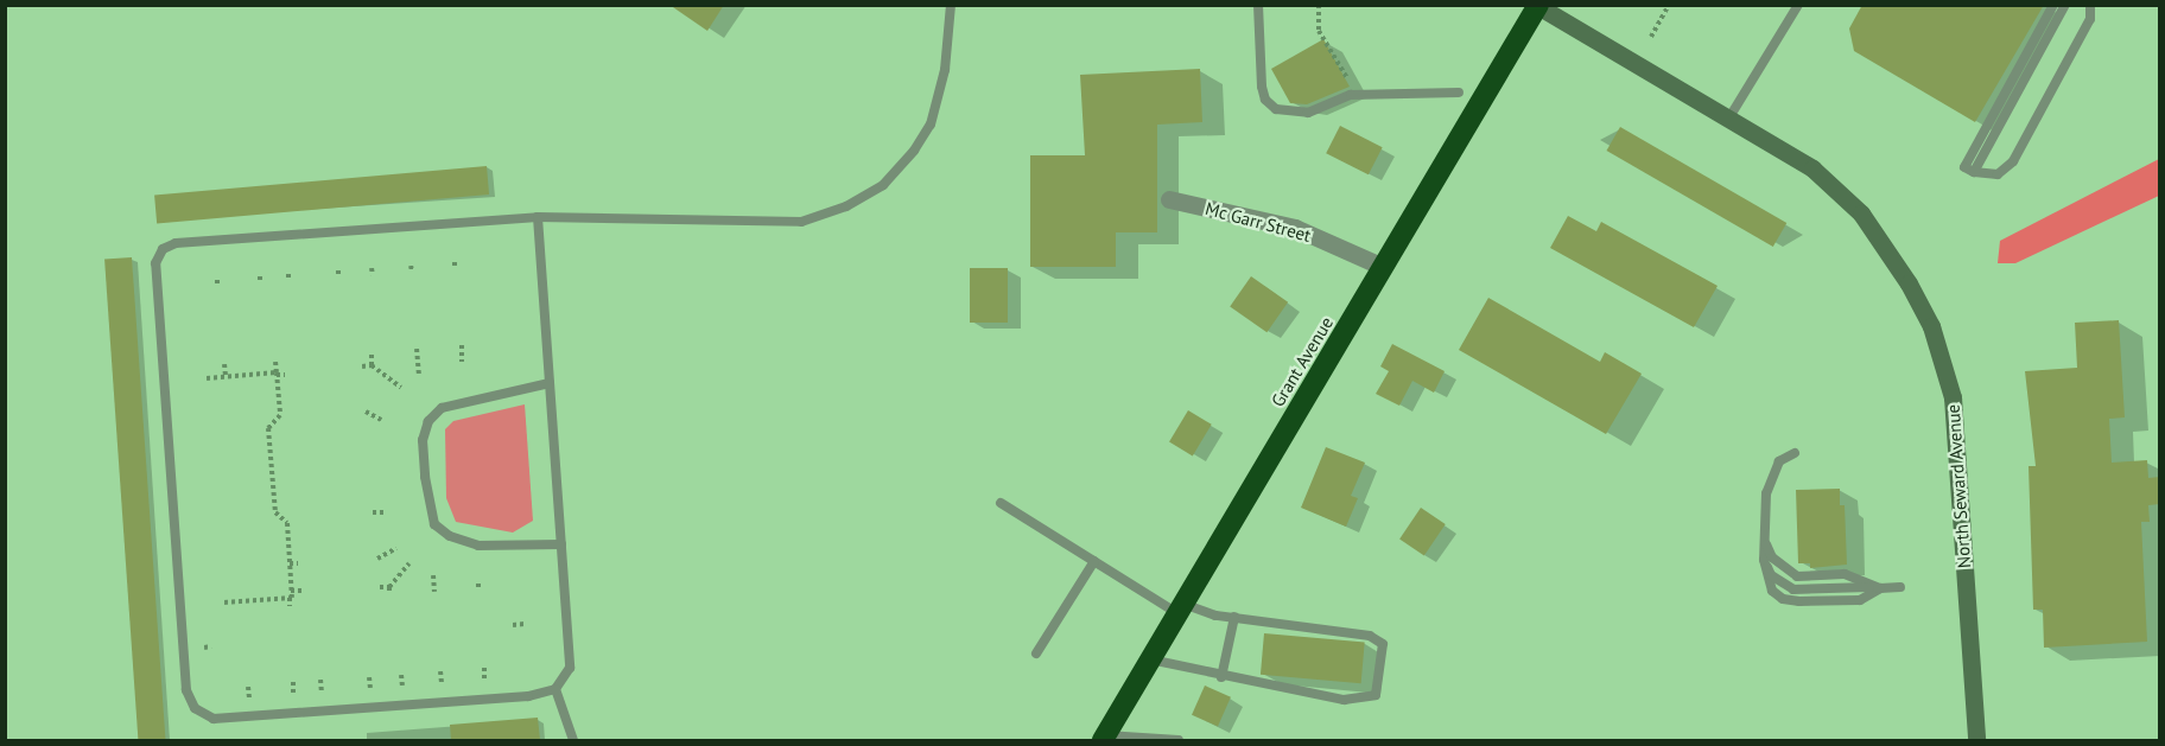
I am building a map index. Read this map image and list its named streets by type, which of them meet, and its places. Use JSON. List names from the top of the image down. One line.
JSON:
{"streets":{"highway":["Grant Avenue"],"street":["Mc Garr Street","North Seward Avenue"]},"crossings":[["Mc Garr Street","Grant Avenue"],["Grant Avenue","North Seward Avenue"]]}
